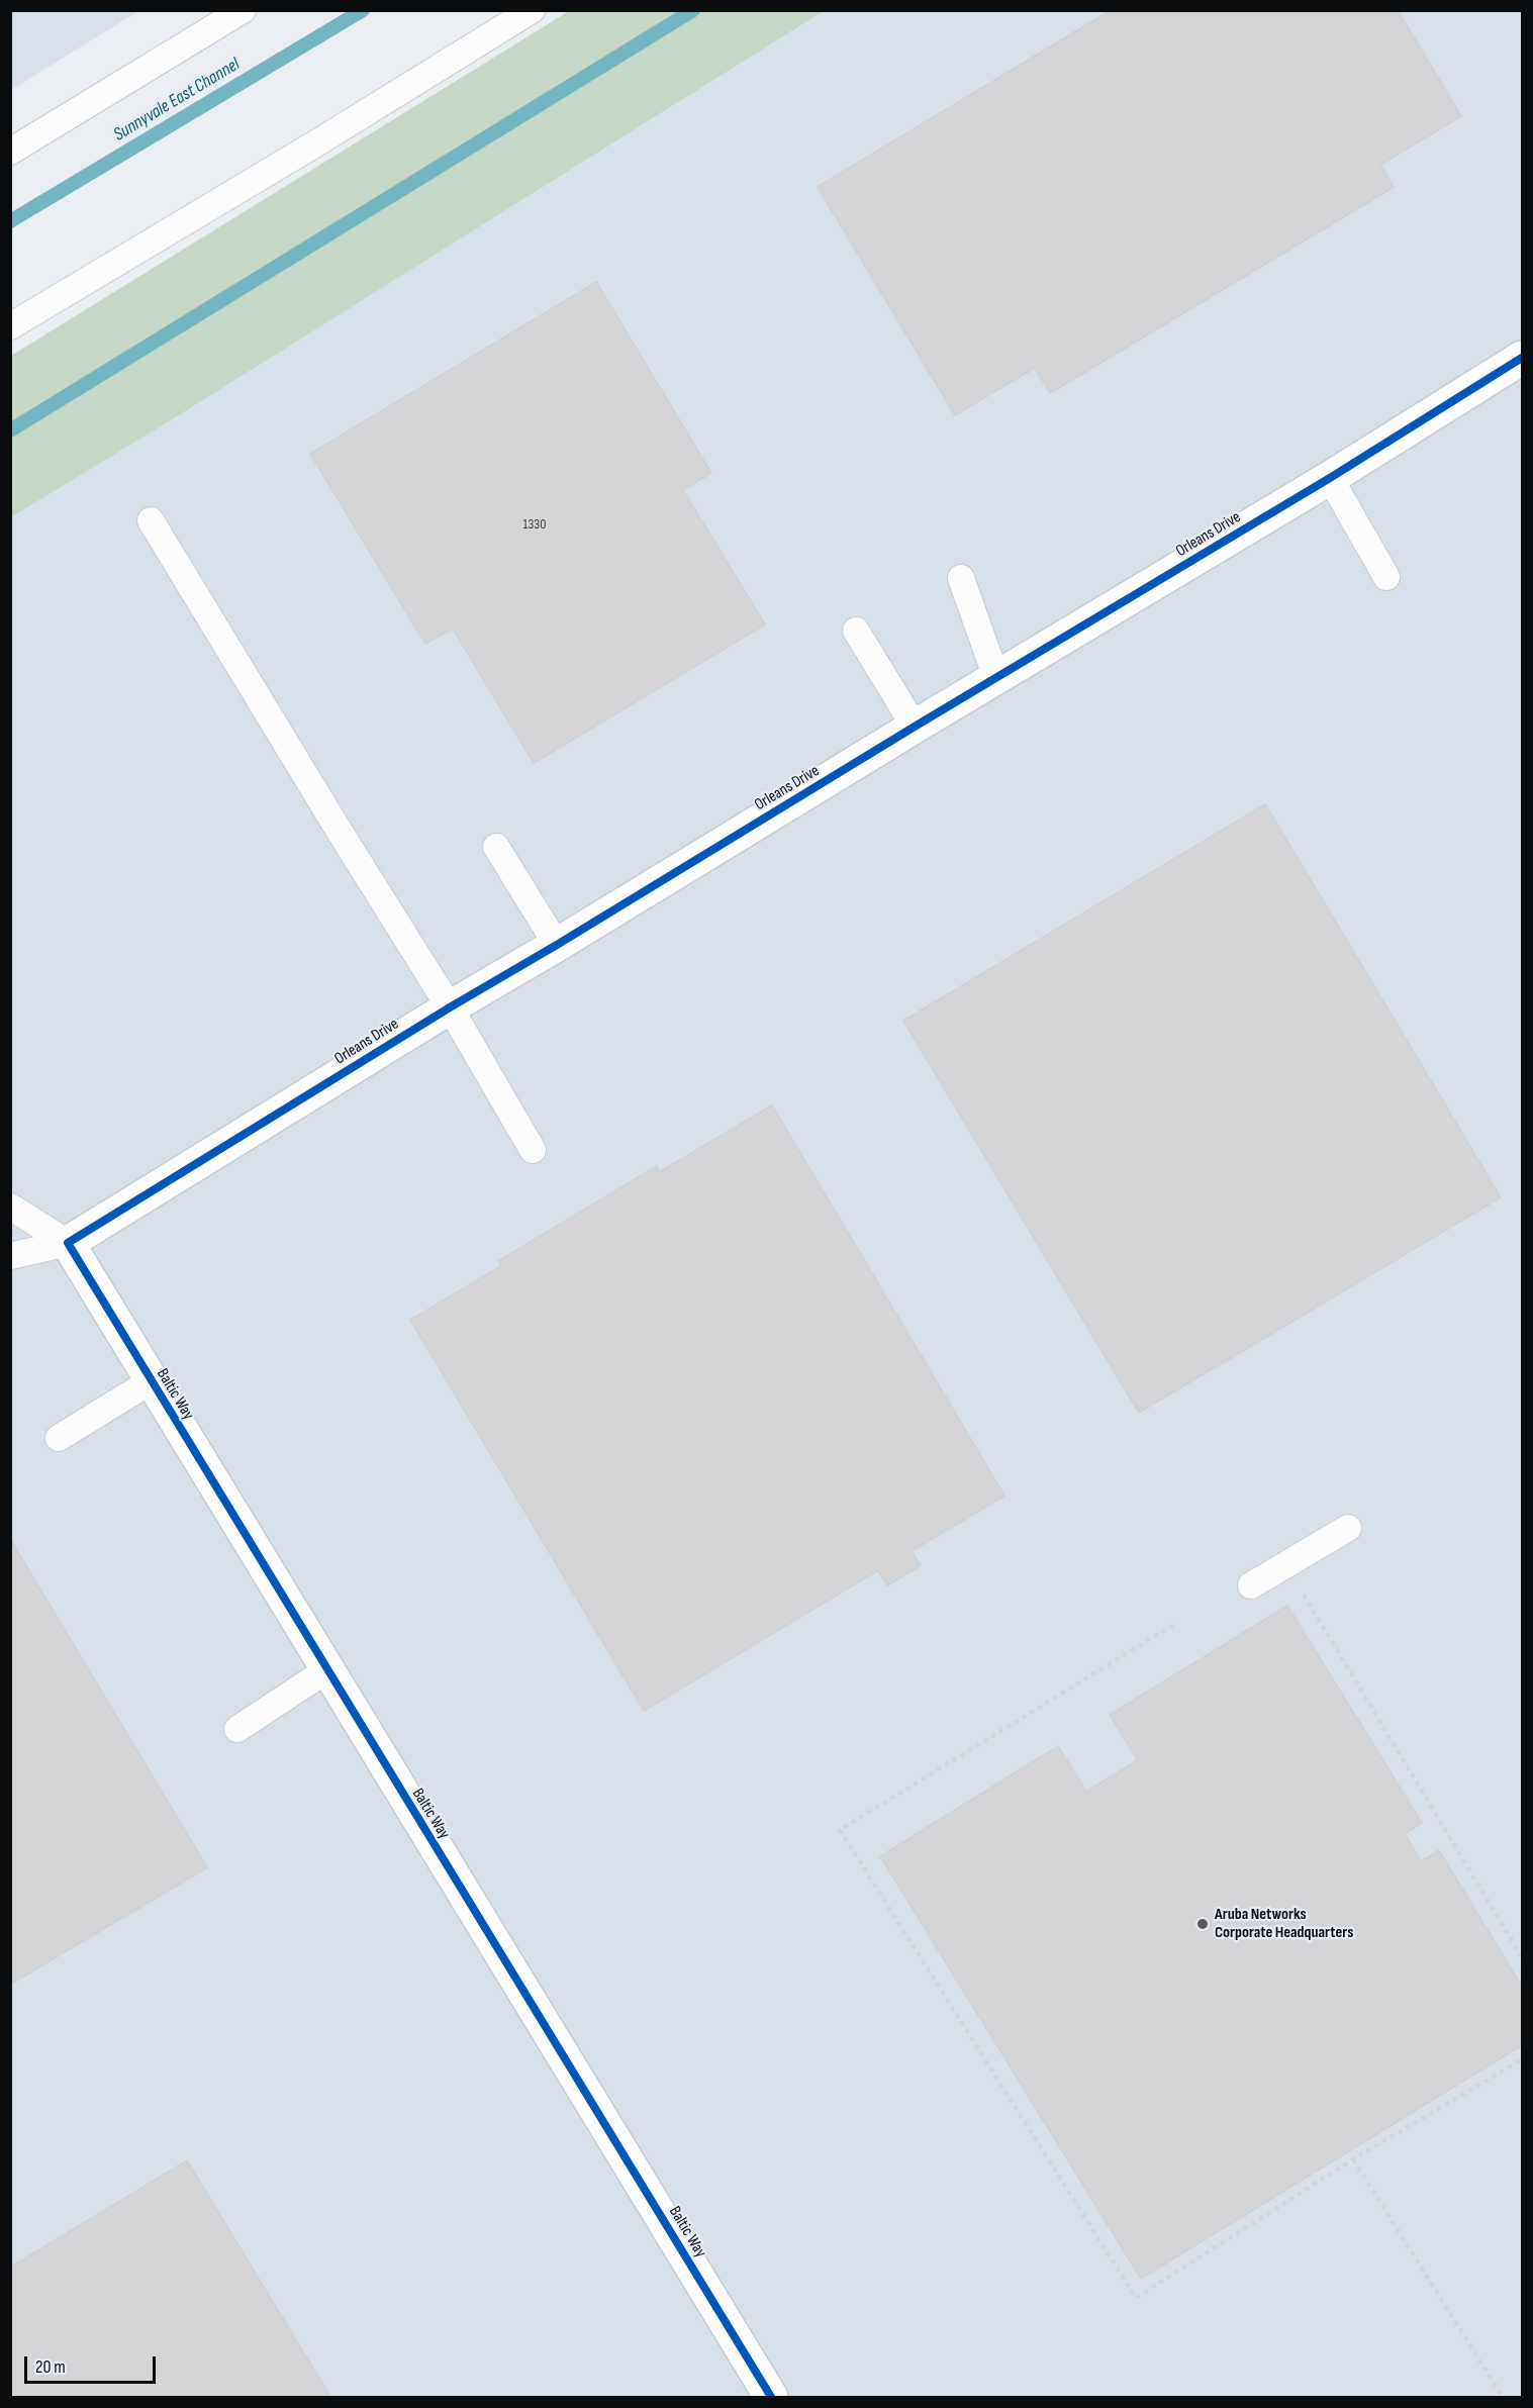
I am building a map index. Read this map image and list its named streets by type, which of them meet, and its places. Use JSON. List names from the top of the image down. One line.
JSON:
{"streets":{"street":["Orleans Drive","Baltic Way"]},"crossings":[["Orleans Drive","Baltic Way"]],"water":["Sunnyvale East Channel"],"places":["Aruba Networks Corporate Headquarters"],"house_numbers":["1330"],"scale_bar":"20 m"}
